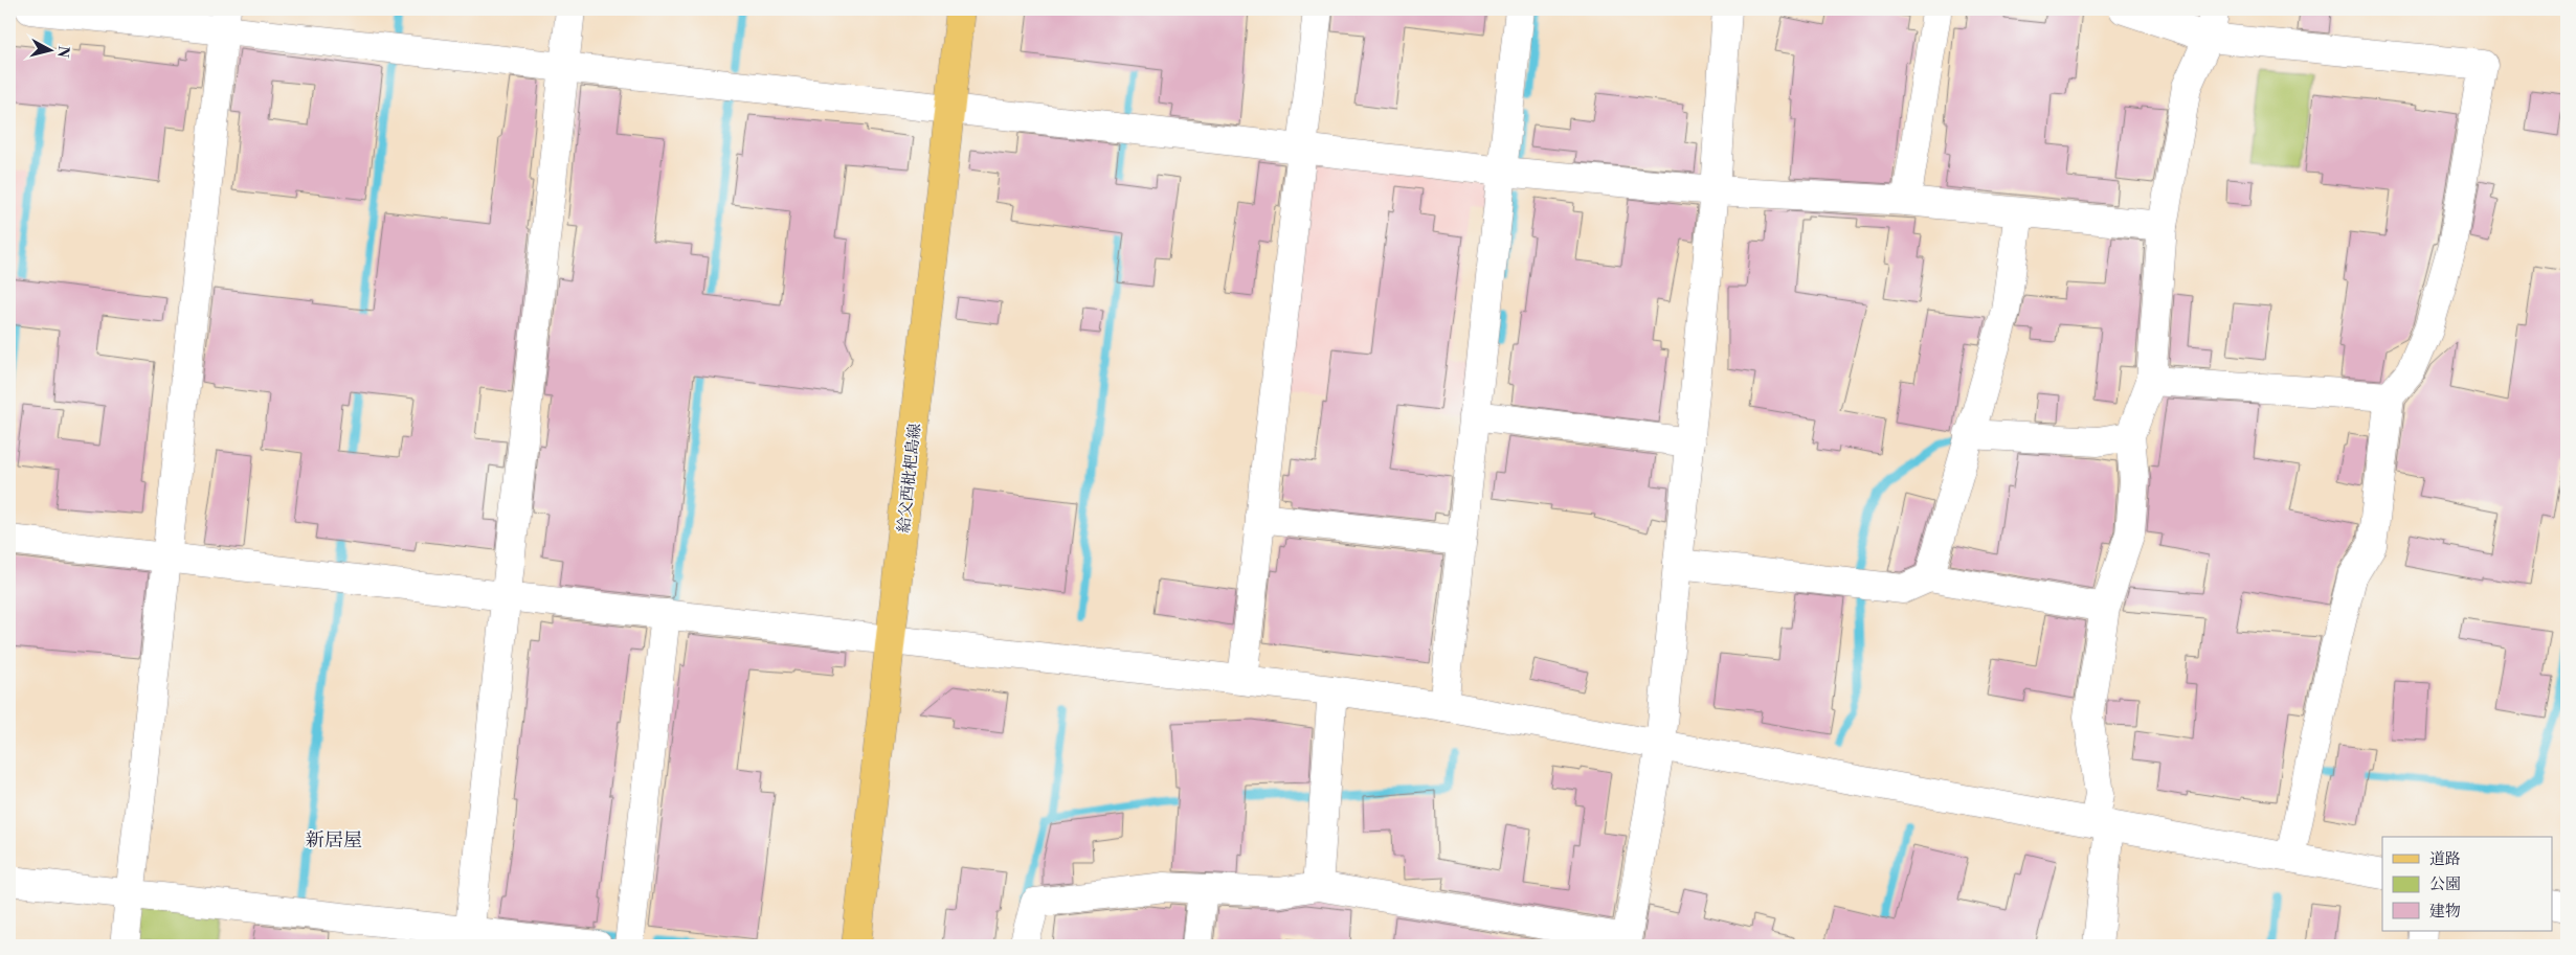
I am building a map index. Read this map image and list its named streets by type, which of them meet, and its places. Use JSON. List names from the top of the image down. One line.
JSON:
{"streets":{"main road":["給父西枇杷島線"]},"districts":["新居屋"],"legend":["道路","公園","建物"],"north":"right"}
